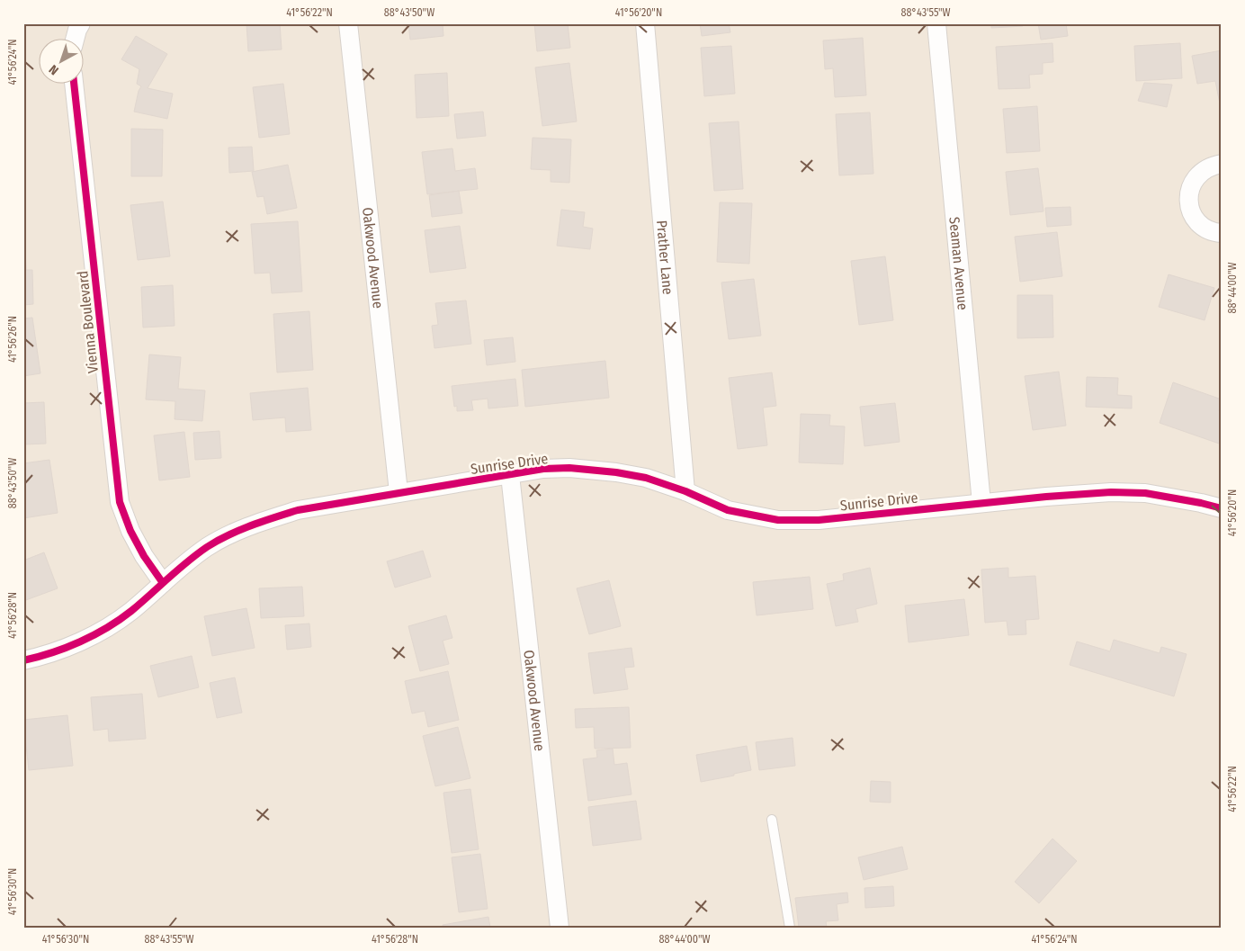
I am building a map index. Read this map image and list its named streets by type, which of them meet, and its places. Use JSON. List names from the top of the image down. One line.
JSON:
{"streets":{"street":["Prather Lane","Oakwood Avenue","Seaman Avenue","Vienna Boulevard","Sunrise Drive"]},"crossings":[["Prather Lane","Sunrise Drive"],["Oakwood Avenue","Sunrise Drive"],["Seaman Avenue","Sunrise Drive"],["Vienna Boulevard","Sunrise Drive"]],"north":"bottom left","coordinates":["41°56'22\"N","88°43'50\"W","41°56'20\"N","88°43'55\"W","41°56'24\"N","88°44'00\"W","41°56'26\"N","41°56'28\"N","41°56'30\"N"]}
